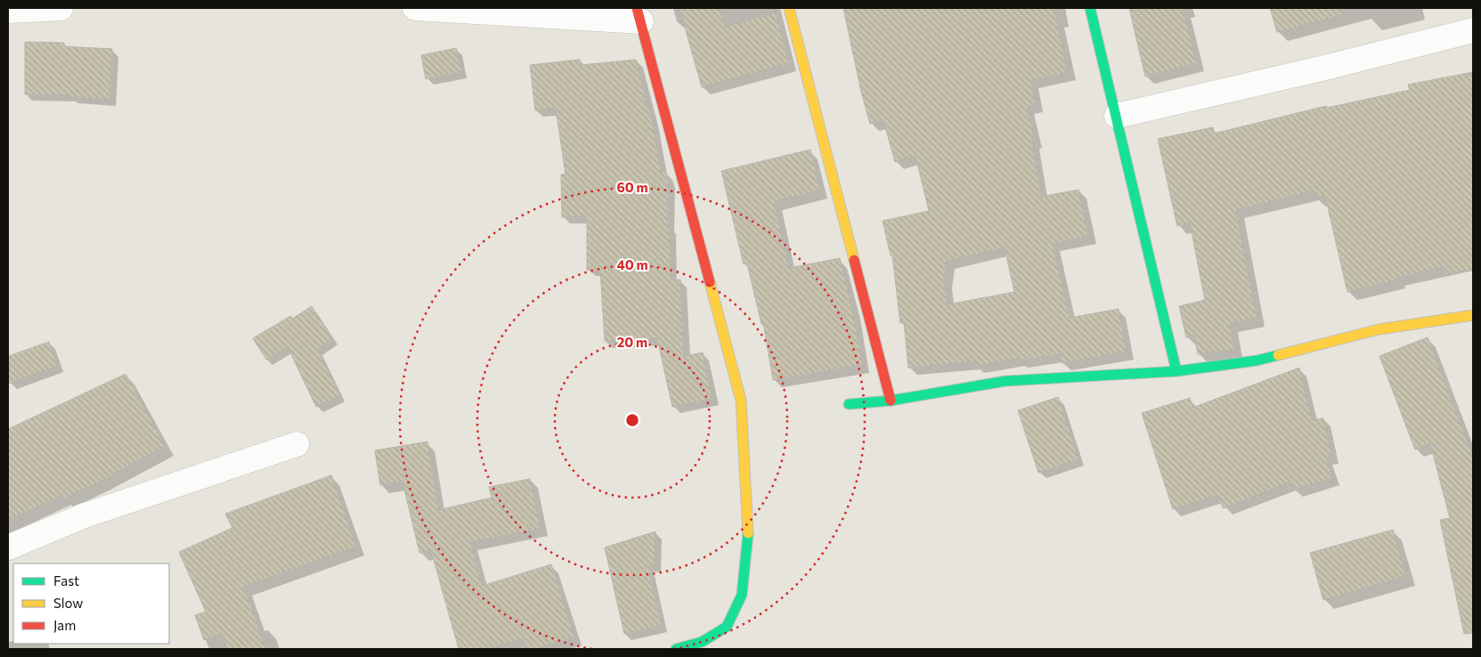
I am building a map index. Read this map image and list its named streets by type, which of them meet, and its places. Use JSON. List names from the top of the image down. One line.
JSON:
{"legend":["Fast","Slow","Jam"],"rings":["60 m","40 m","20 m"]}
